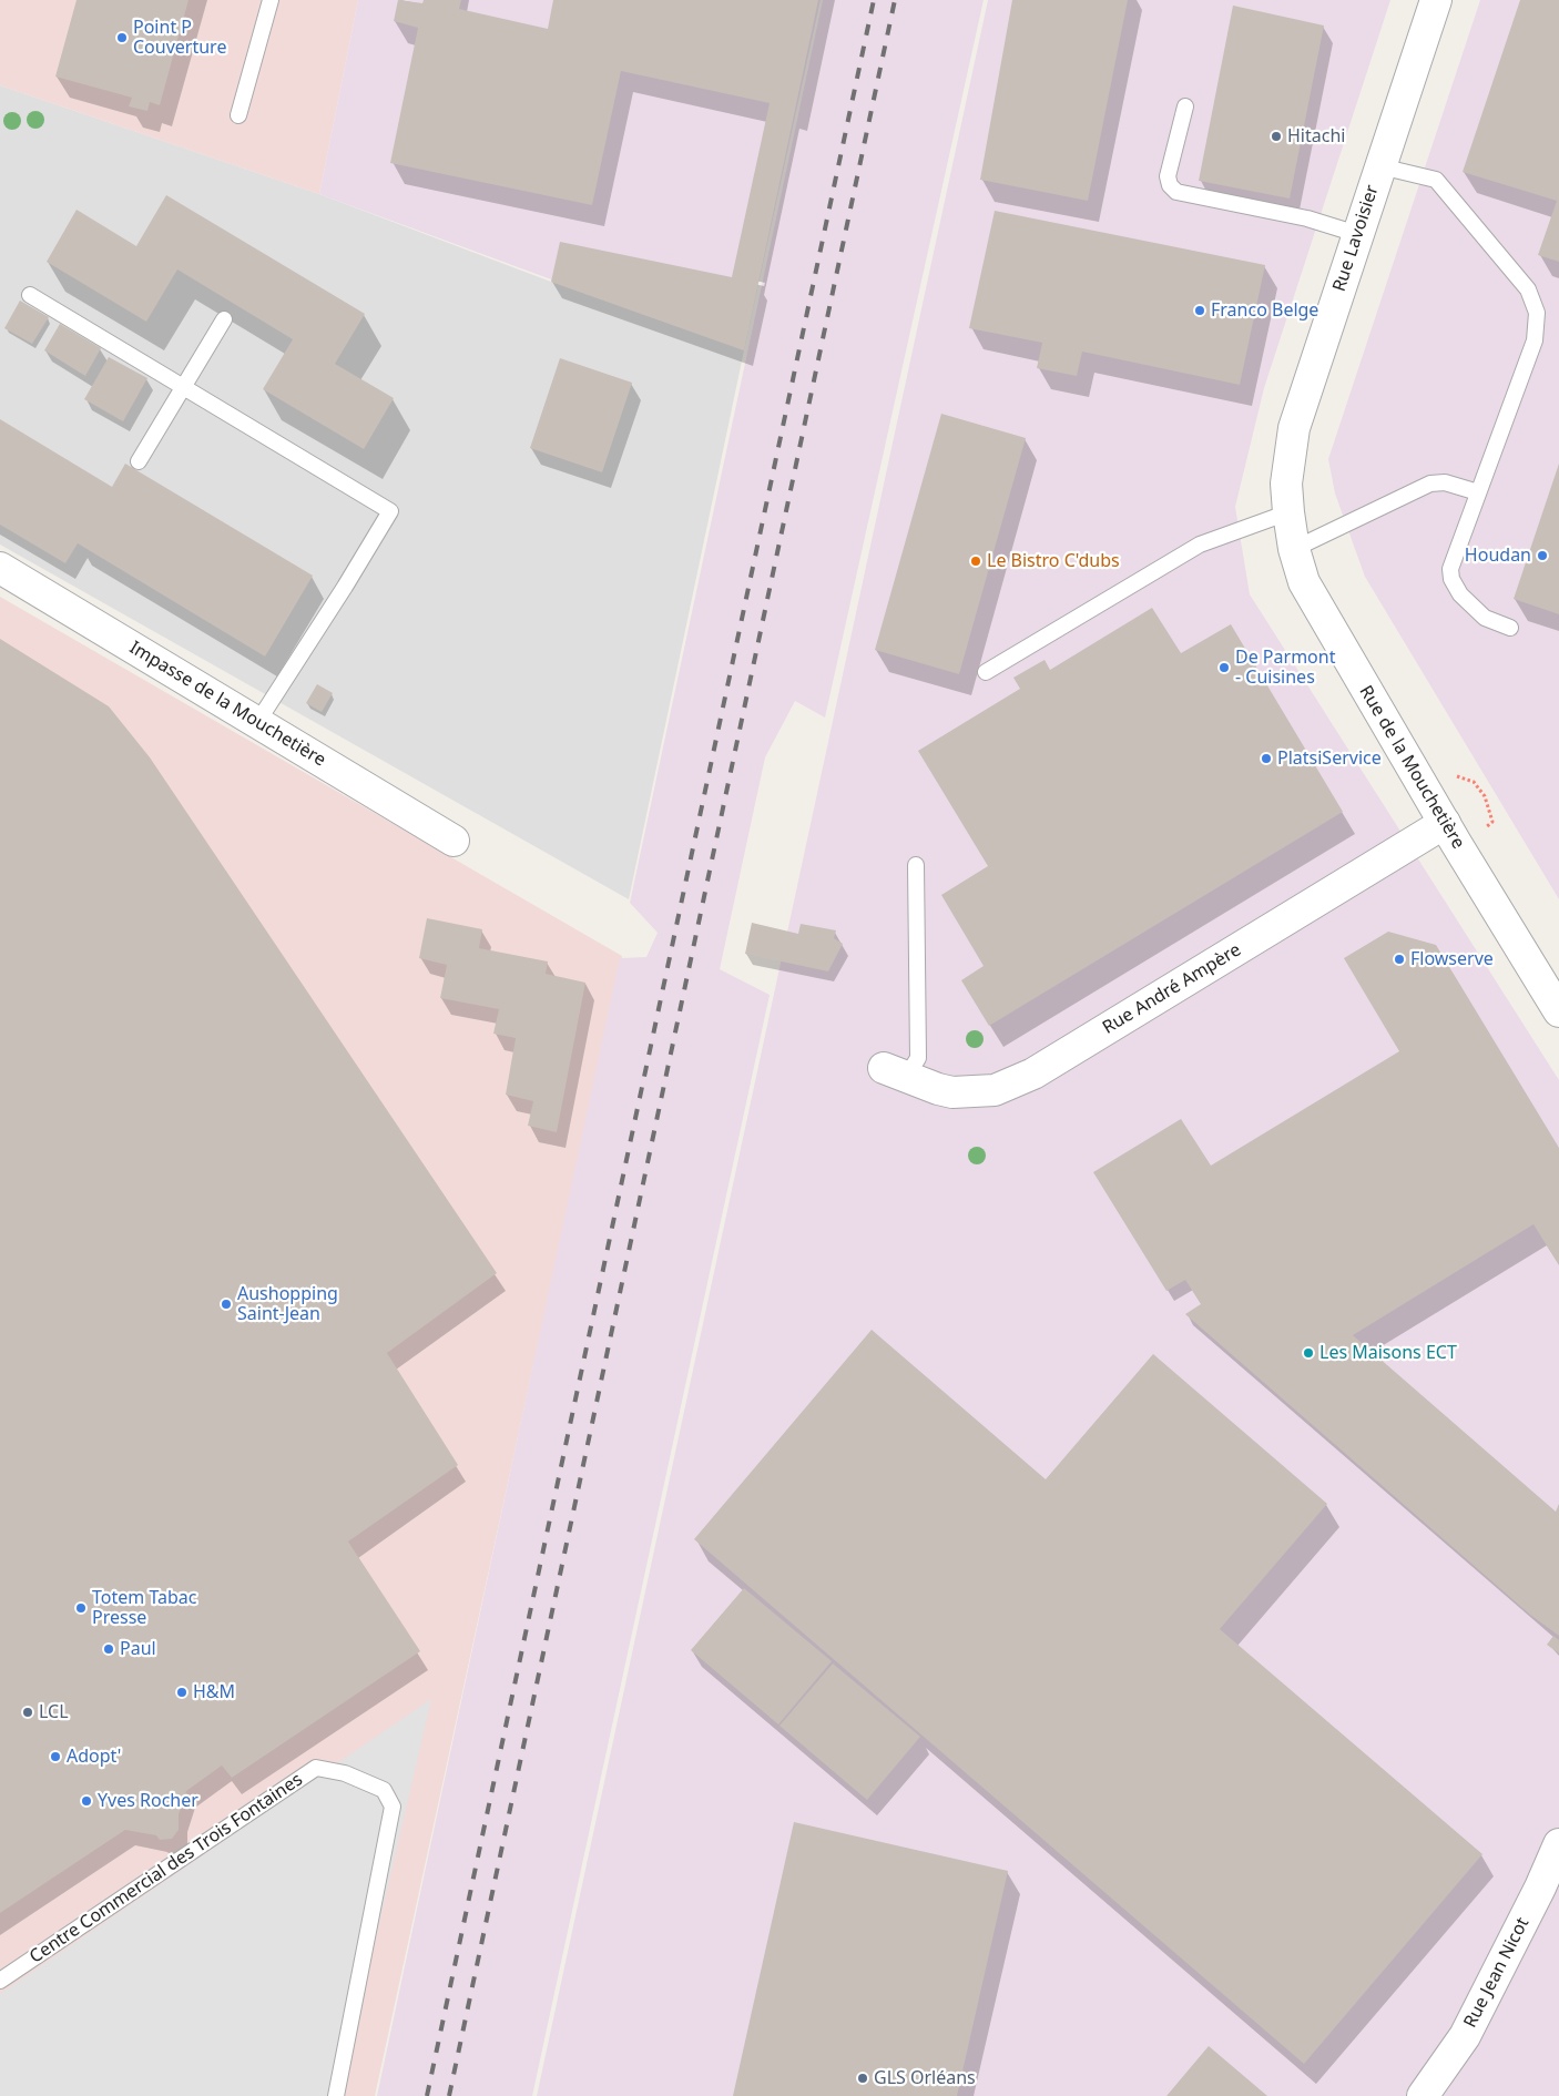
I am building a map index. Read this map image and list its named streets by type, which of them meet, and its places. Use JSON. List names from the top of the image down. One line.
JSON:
{"streets":{"street":["Rue Lavoisier","Impasse de la Mouchetière","Rue de la Mouchetière","Rue André Ampère","Rue Jean Nicot"],"lane":["Centre Commercial des Trois Fontaines"]},"crossings":[["Rue Lavoisier","Rue de la Mouchetière"],["Rue de la Mouchetière","Rue André Ampère"]],"places":["Point P Couverture","Hitachi","Franco Belge","Houdan","Le Bistro C'dubs","De Parmont - Cuisines","PlatsiService","Flowserve","Aushopping Saint-Jean","Les Maisons ECT","Totem Tabac Presse","Paul","H&M","LCL","Adopt'","Yves Rocher","GLS Orléans"]}
